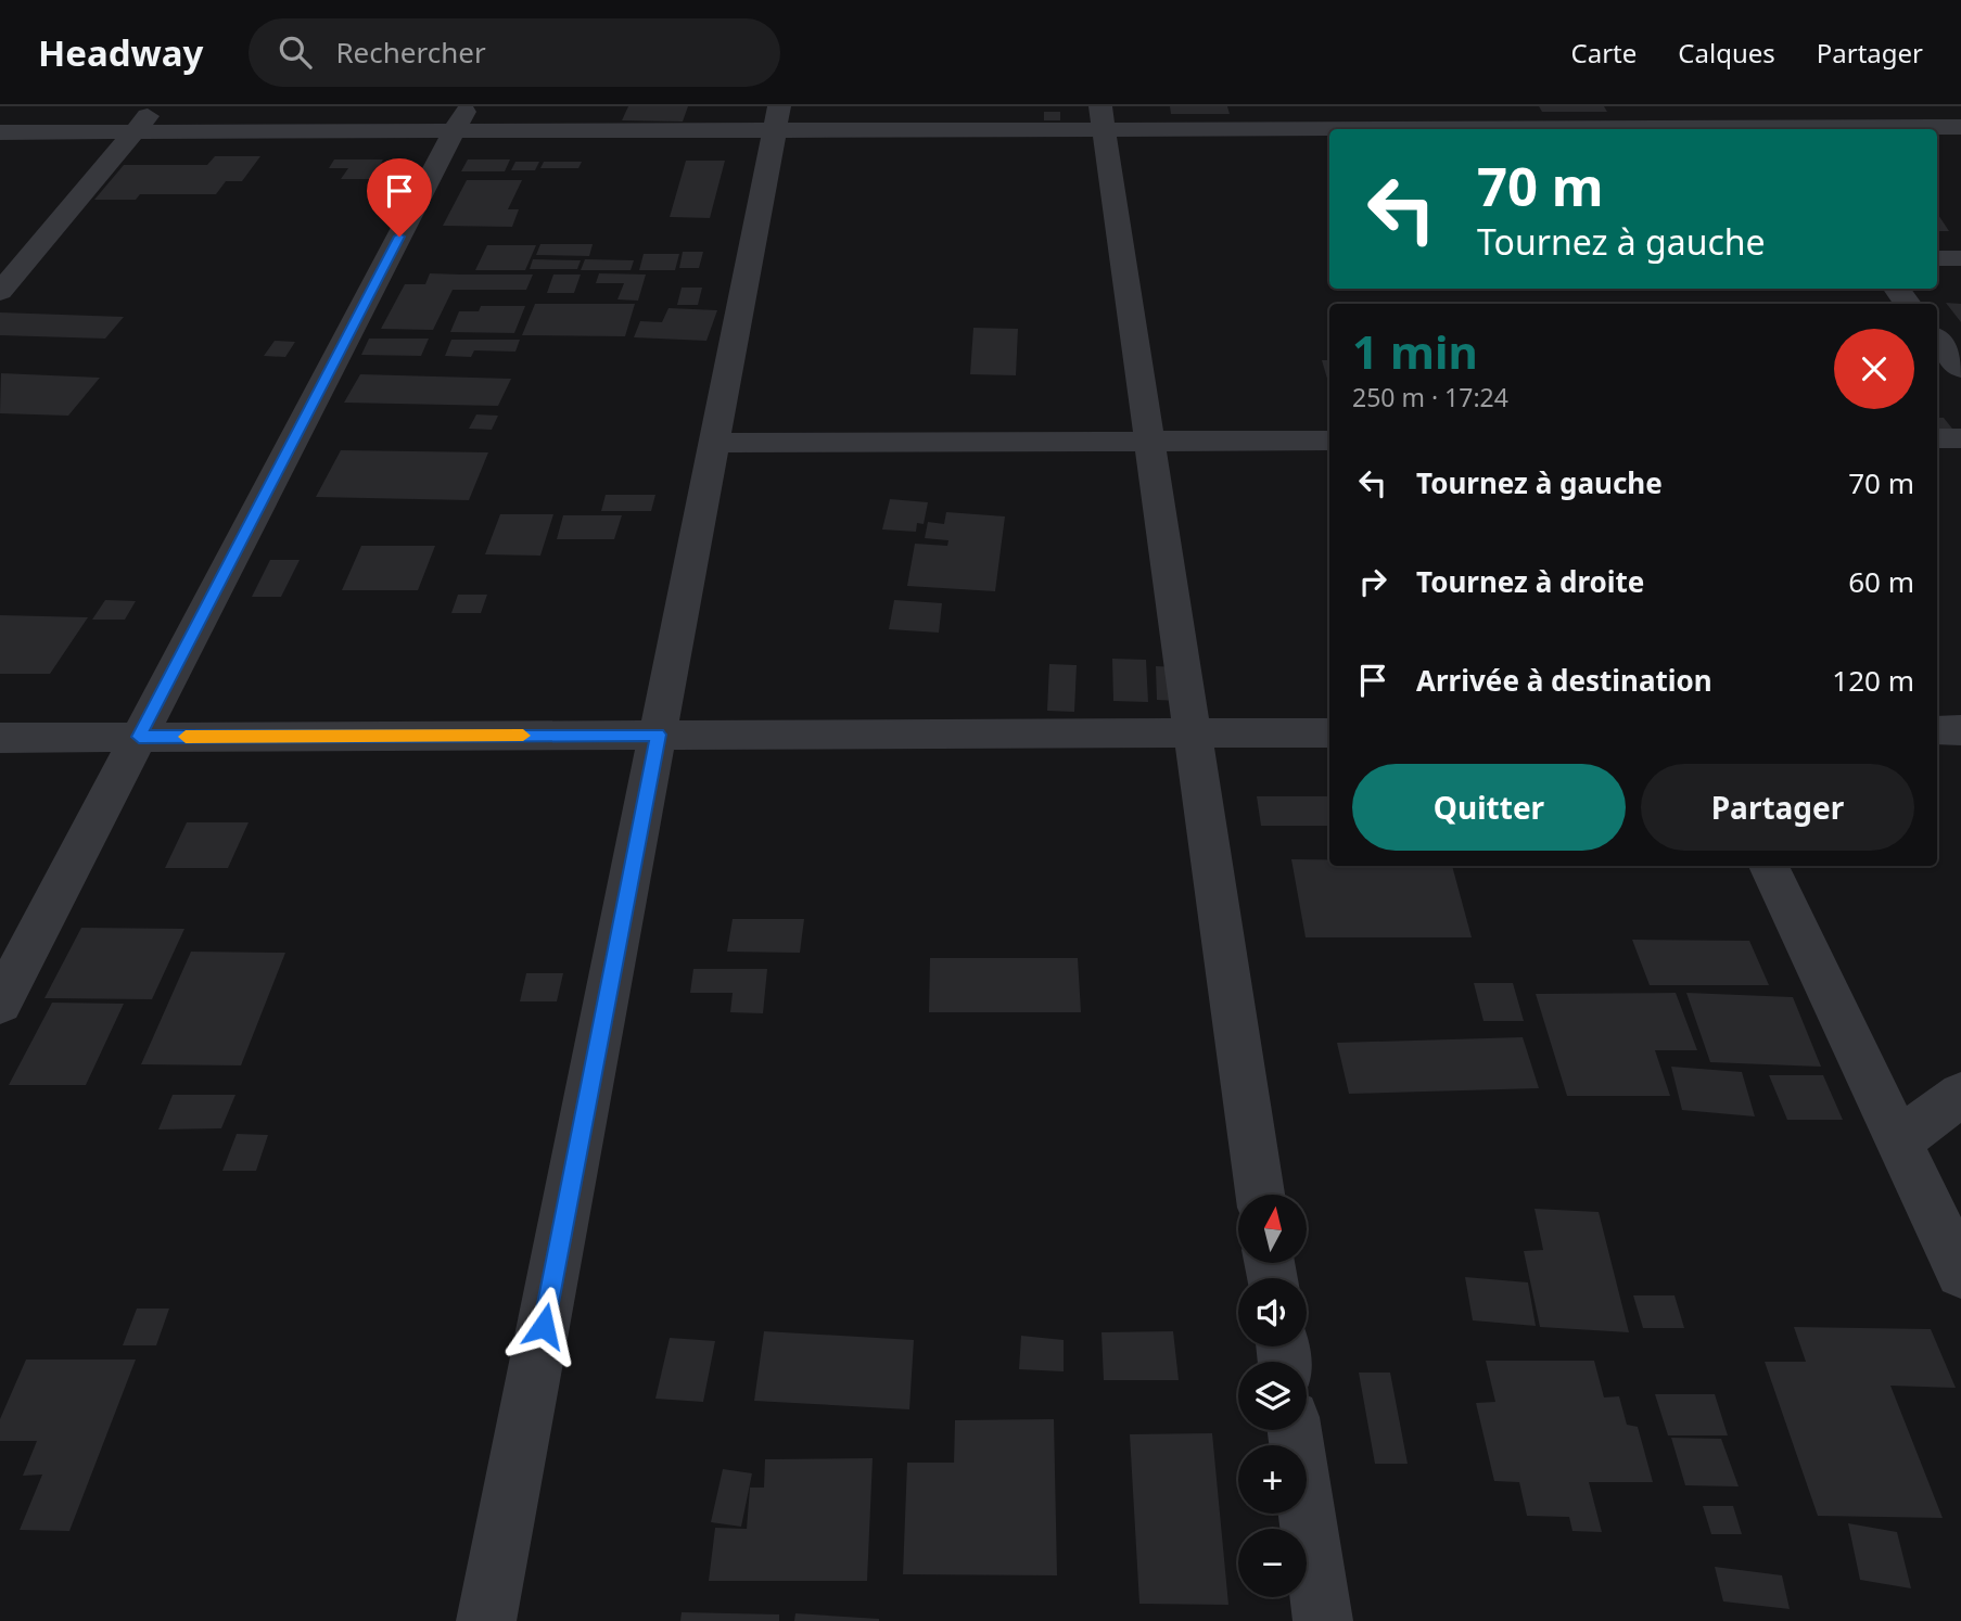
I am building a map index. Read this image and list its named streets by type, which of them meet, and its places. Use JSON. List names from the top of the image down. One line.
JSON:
{"north":"top","page":{"header":"Headway","search":"Rechercher","nav":["Carte","Calques","Partager"],"turn":["70 m","Tournez à gauche"],"heading":["1 min","250 m · 17:24"],"list":[{"name":"Tournez à gauche","value":"70 m"},{"name":"Tournez à droite","value":"60 m"},{"name":"Arrivée à destination","value":"120 m"}],"buttons":["Quitter","Partager"],"map_buttons":["+","−"]}}
